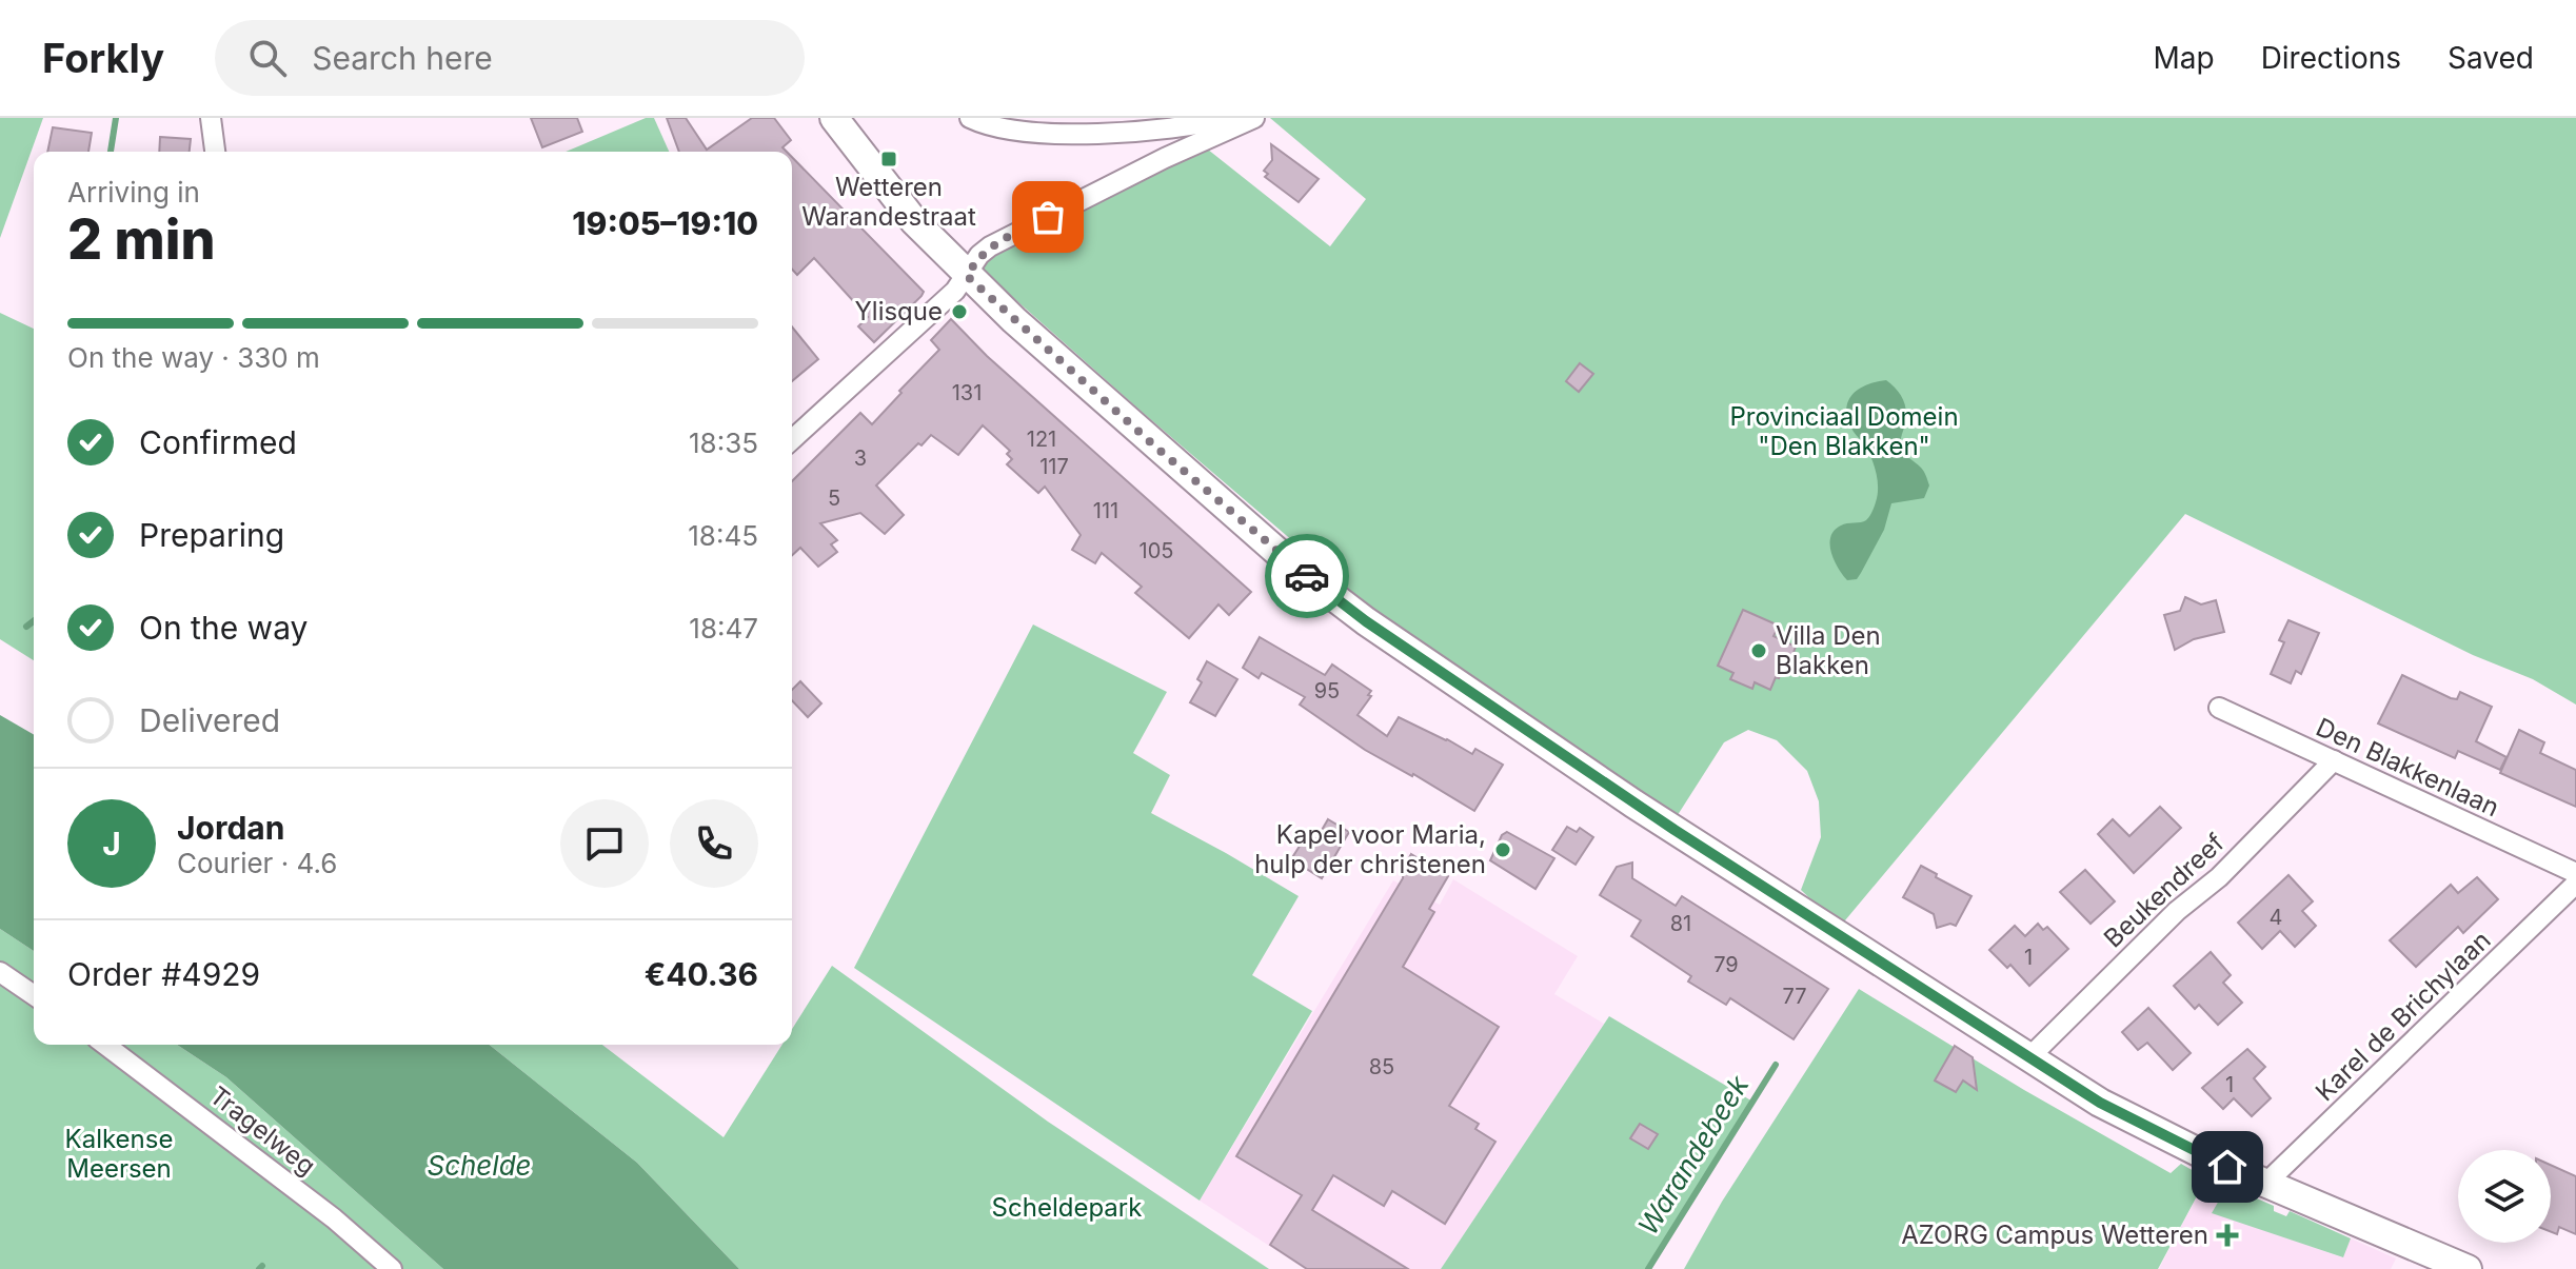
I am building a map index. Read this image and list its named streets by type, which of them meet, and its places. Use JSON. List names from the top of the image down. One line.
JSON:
{"streets":{"street":["Den Blakkenlaan","Beukendreef","Karel de Brichylaan","Tragelweg"]},"crossings":[["Den Blakkenlaan","Beukendreef"]],"water":["Warandebeek","Schelde"],"parks":["Provinciaal Domein \"Den Blakken\"","Kalkense Meersen","Scheldepark"],"places":{"transit":["Wetteren Warandestraat"],"other":["Ylisque","Villa Den Blakken","Kapel voor Maria, hulp der christenen"],"health":["AZORG Campus Wetteren"]},"house_numbers":["131","121","3","117","5","111","105","95","4","81","1","79","77","85","1"],"page":{"header":"Forkly","search":"Search here","nav":["Map","Directions","Saved"],"heading":["2 min","Arriving in","19:05–19:10"],"panel":["Jordan","Courier · 4.6","Order #4929","€40.36"],"bar":"On the way · 330 m","list":[["Confirmed","18:35"],["Preparing","18:45"],["On the way","18:47"],"Delivered"],"round":"J"}}
